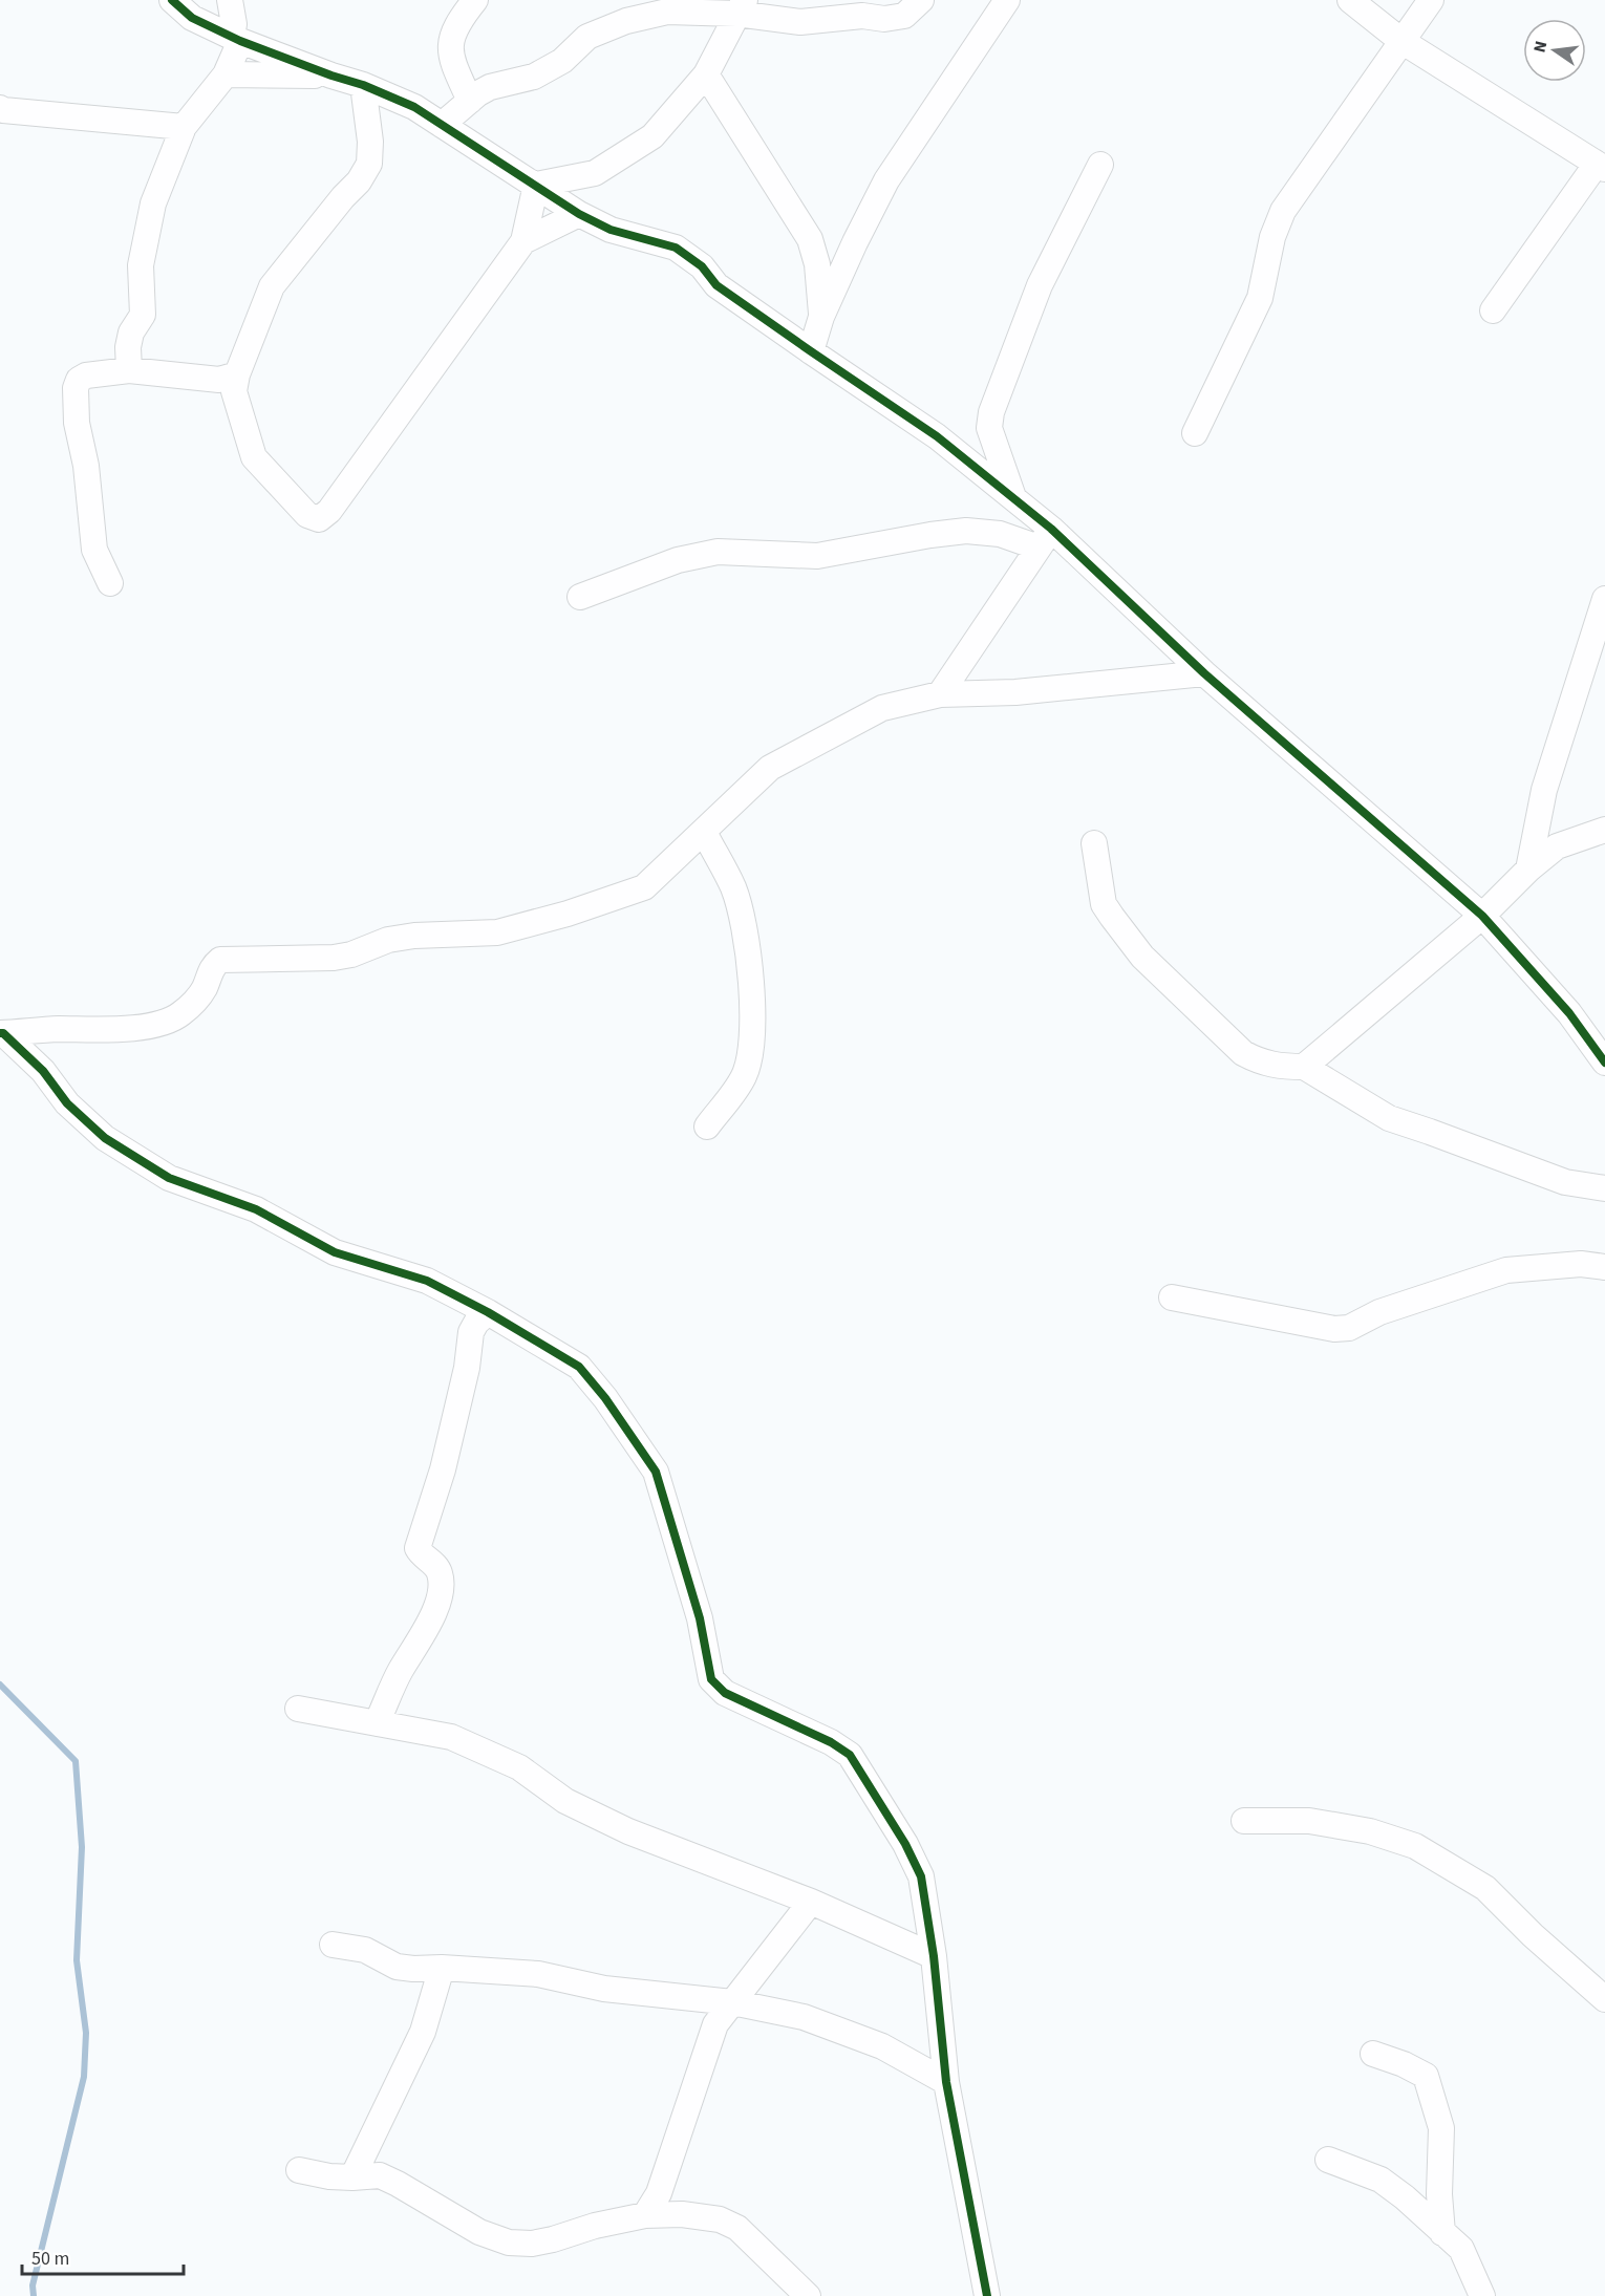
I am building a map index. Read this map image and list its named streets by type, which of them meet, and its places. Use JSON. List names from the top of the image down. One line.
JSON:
{"scale_bar":"50 m","north":"left"}
